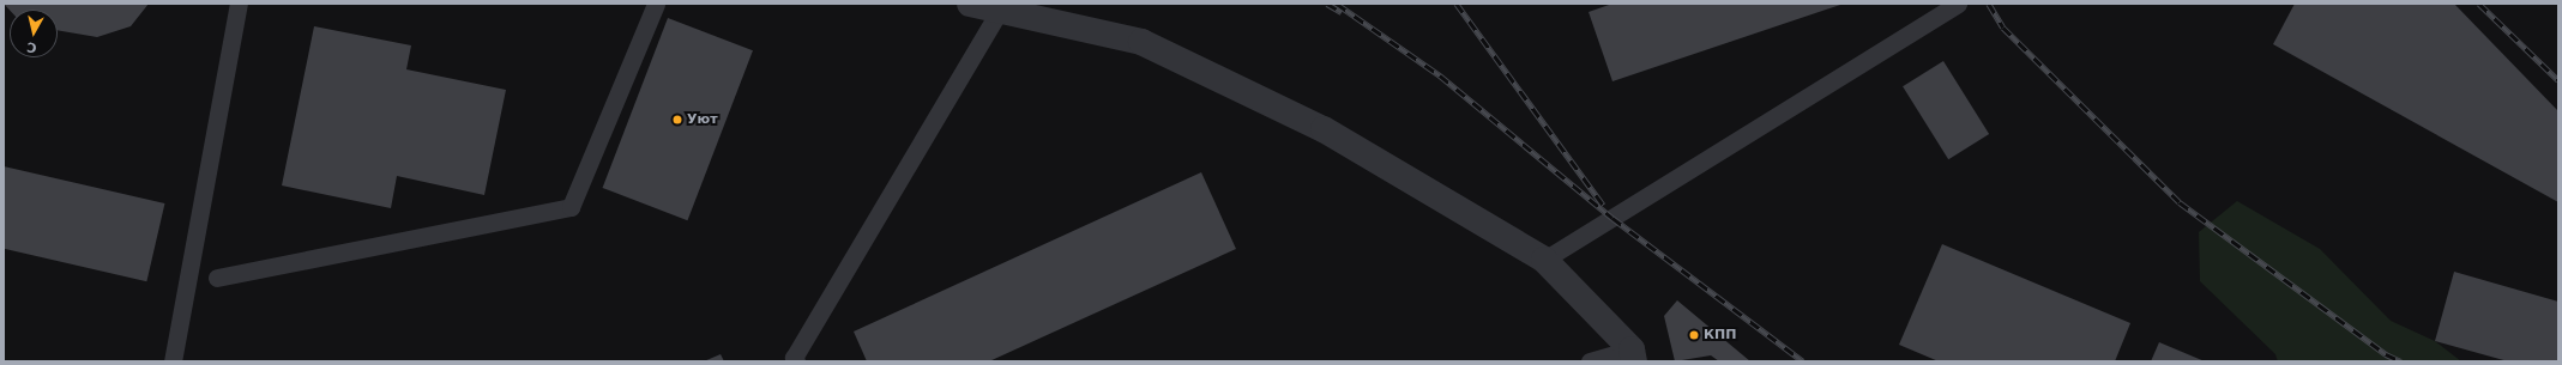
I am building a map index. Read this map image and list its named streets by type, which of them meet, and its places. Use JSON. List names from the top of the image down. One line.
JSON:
{"places":["Уют","КПП"],"north":"bottom"}
